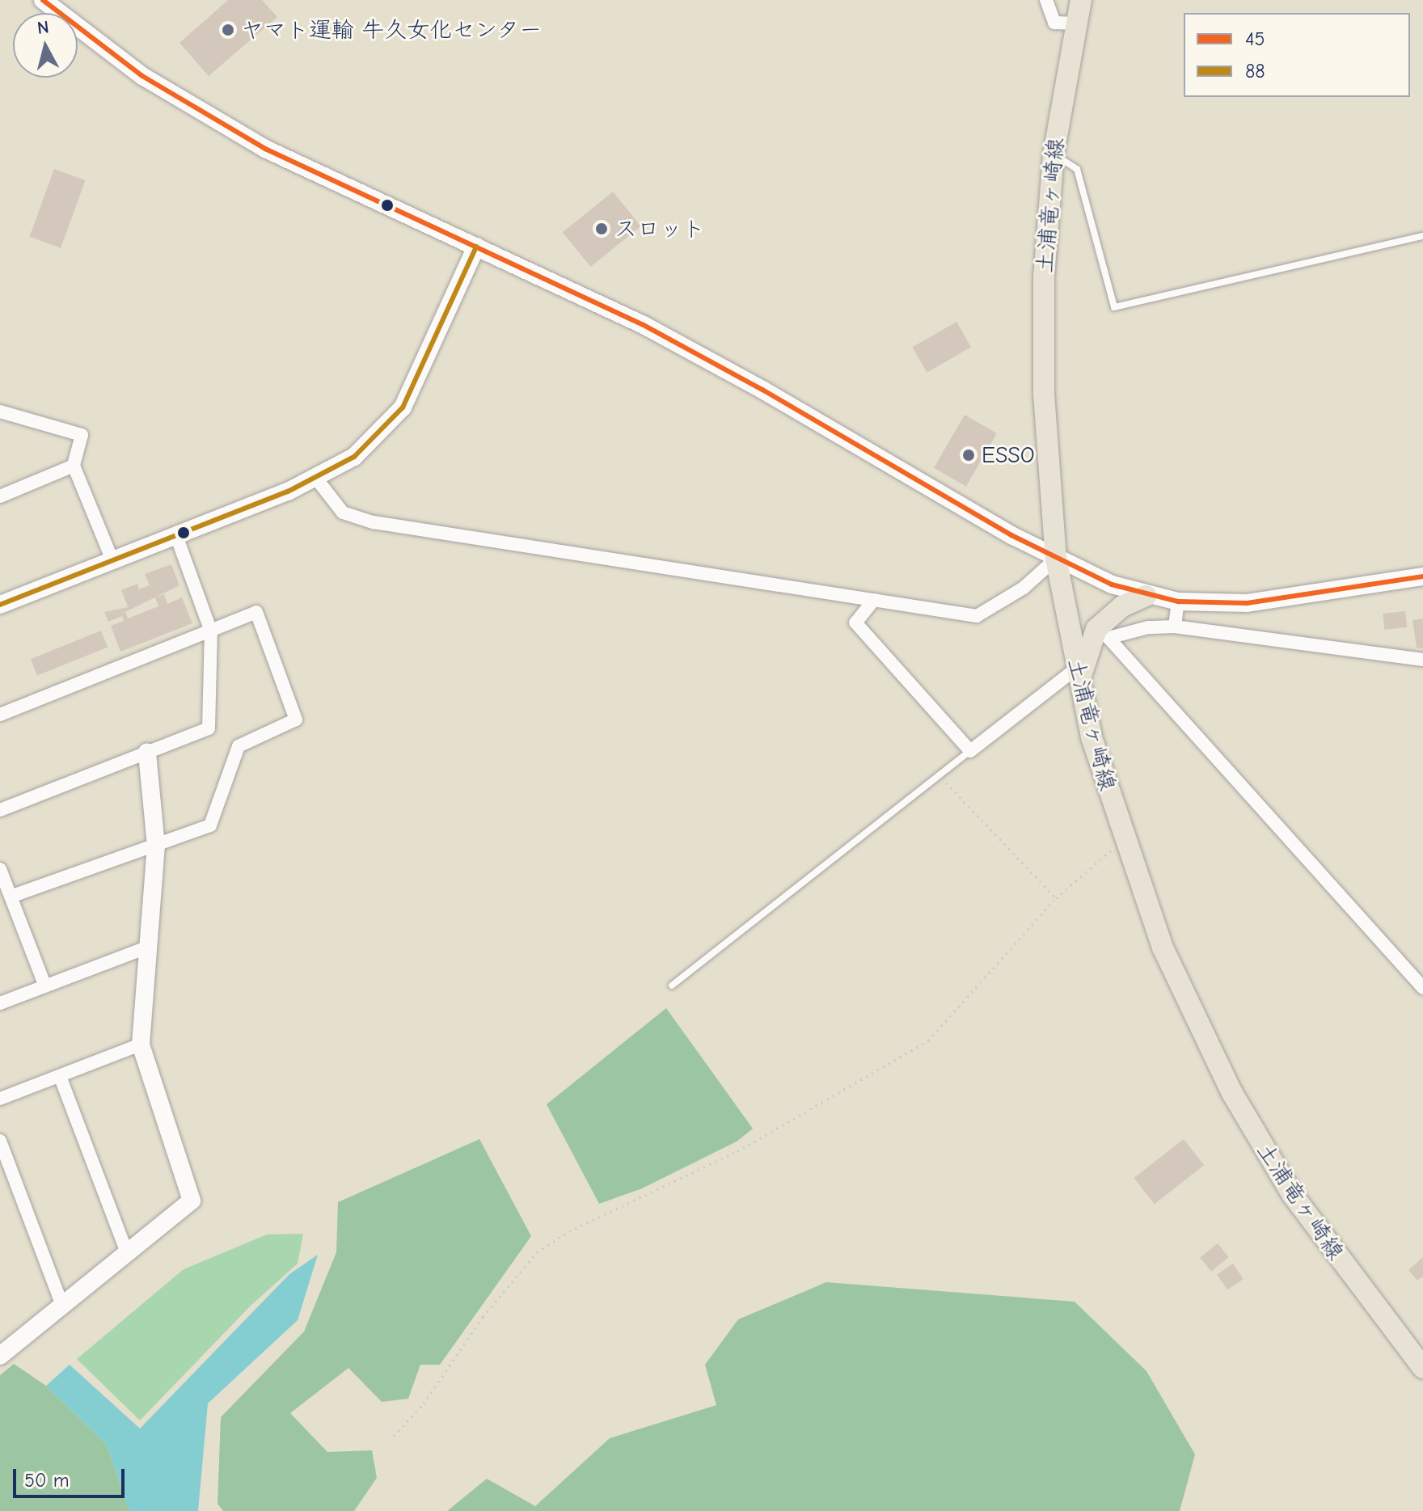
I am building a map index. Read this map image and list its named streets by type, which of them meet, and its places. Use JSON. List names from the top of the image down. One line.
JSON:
{"streets":{"main road":["土浦竜ヶ崎線"]},"places":["ヤマト運輸 牛久女化センター","スロット","ESSO"],"lines":["transit line 45","transit line 88"],"legend":["45","88"],"scale_bar":"50 m","north":"top"}
